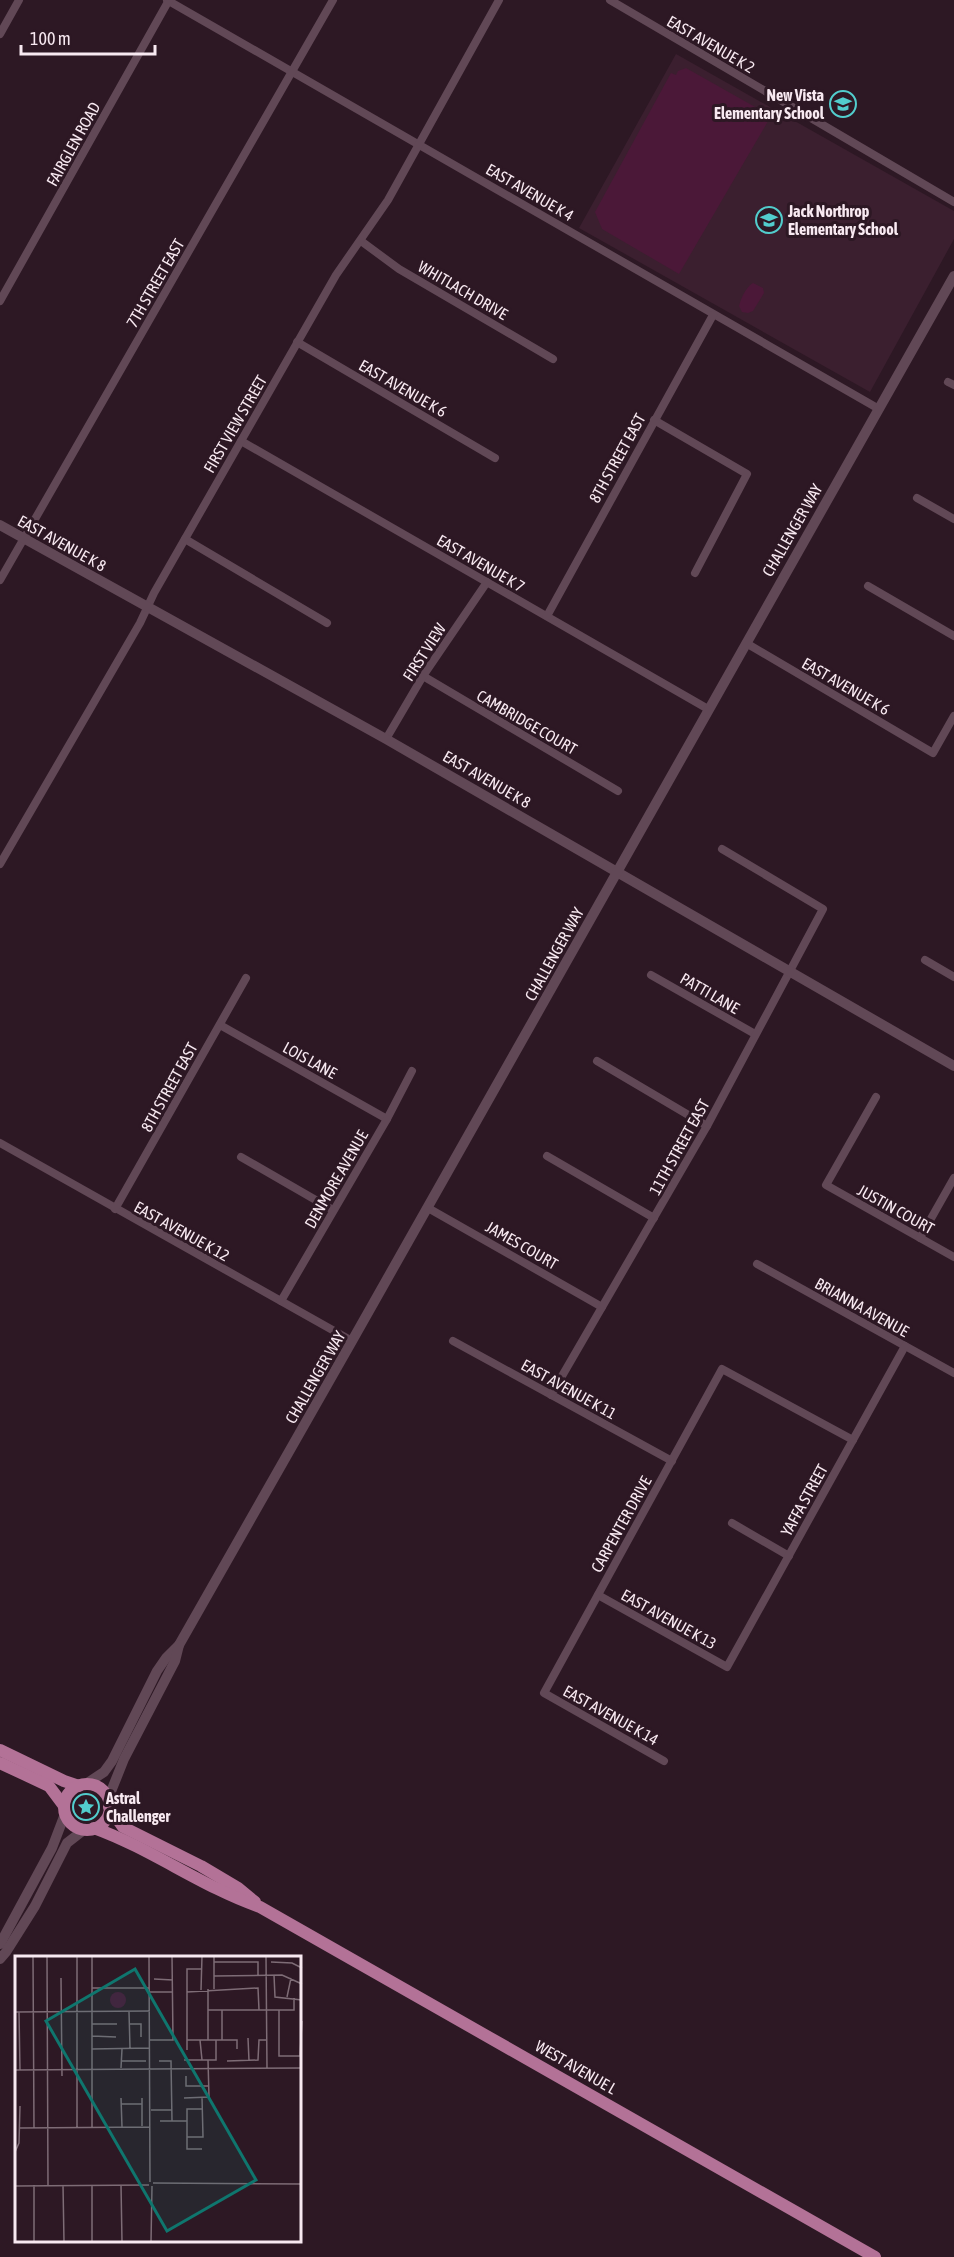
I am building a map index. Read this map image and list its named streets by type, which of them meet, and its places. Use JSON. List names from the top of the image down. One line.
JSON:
{"streets":{"main road":["CHALLENGER WAY","EAST AVENUE K 8","WEST AVENUE L"],"street":["EAST AVENUE K 2","FAIRGLEN ROAD","EAST AVENUE K 4","7TH STREET EAST","WHITLACH DRIVE","EAST AVENUE K 6","FIRST VIEW STREET","8TH STREET EAST","EAST AVENUE K 7","FIRST VIEW","CAMBRIDGE COURT","PATTI LANE","LOIS LANE","11TH STREET EAST","DENMORE AVENUE","JUSTIN COURT","EAST AVENUE K 12","JAMES COURT","BRIANNA AVENUE","EAST AVENUE K 11","YAFFA STREET","CARPENTER DRIVE","EAST AVENUE K 13","EAST AVENUE K 14"]},"crossings":[["FAIRGLEN ROAD","EAST AVENUE K 4"],["EAST AVENUE K 4","7TH STREET EAST"],["EAST AVENUE K 4","FIRST VIEW STREET"],["EAST AVENUE K 4","8TH STREET EAST"],["EAST AVENUE K 4","CHALLENGER WAY"],["7TH STREET EAST","EAST AVENUE K 8"],["WHITLACH DRIVE","FIRST VIEW STREET"],["EAST AVENUE K 6","FIRST VIEW STREET"],["EAST AVENUE K 6","CHALLENGER WAY"],["FIRST VIEW STREET","EAST AVENUE K 8"],["FIRST VIEW STREET","EAST AVENUE K 7"],["8TH STREET EAST","EAST AVENUE K 7"],["8TH STREET EAST","LOIS LANE"],["8TH STREET EAST","EAST AVENUE K 12"],["CHALLENGER WAY","EAST AVENUE K 8"],["CHALLENGER WAY","EAST AVENUE K 7"],["CHALLENGER WAY","EAST AVENUE K 12"],["CHALLENGER WAY","JAMES COURT"],["CHALLENGER WAY","WEST AVENUE L"],["EAST AVENUE K 8","FIRST VIEW"],["EAST AVENUE K 8","11TH STREET EAST"],["EAST AVENUE K 7","FIRST VIEW"],["FIRST VIEW","CAMBRIDGE COURT"],["PATTI LANE","11TH STREET EAST"],["LOIS LANE","DENMORE AVENUE"],["11TH STREET EAST","JAMES COURT"],["11TH STREET EAST","EAST AVENUE K 11"],["DENMORE AVENUE","EAST AVENUE K 12"],["BRIANNA AVENUE","YAFFA STREET"],["EAST AVENUE K 11","CARPENTER DRIVE"],["YAFFA STREET","CARPENTER DRIVE"],["YAFFA STREET","EAST AVENUE K 13"],["CARPENTER DRIVE","EAST AVENUE K 13"],["CARPENTER DRIVE","EAST AVENUE K 14"]],"places":{"school or university":["New Vista Elementary School","Jack Northrop Elementary School"],"place":["Astral Challenger"]},"scale_bar":"100 m"}
